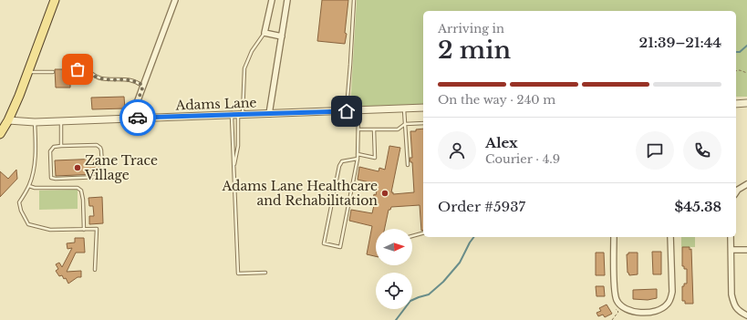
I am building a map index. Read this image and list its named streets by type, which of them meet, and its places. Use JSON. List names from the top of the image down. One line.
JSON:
{"streets":{"street":["Adams Lane"]},"places":["Zane Trace Village","Adams Lane Healthcare and Rehabilitation"],"north":"right","page":{"heading":["2 min","Arriving in","21:39–21:44"],"panel":["Alex","Courier · 4.9","Order #5937","$45.38"],"bar":"On the way · 240 m"}}
